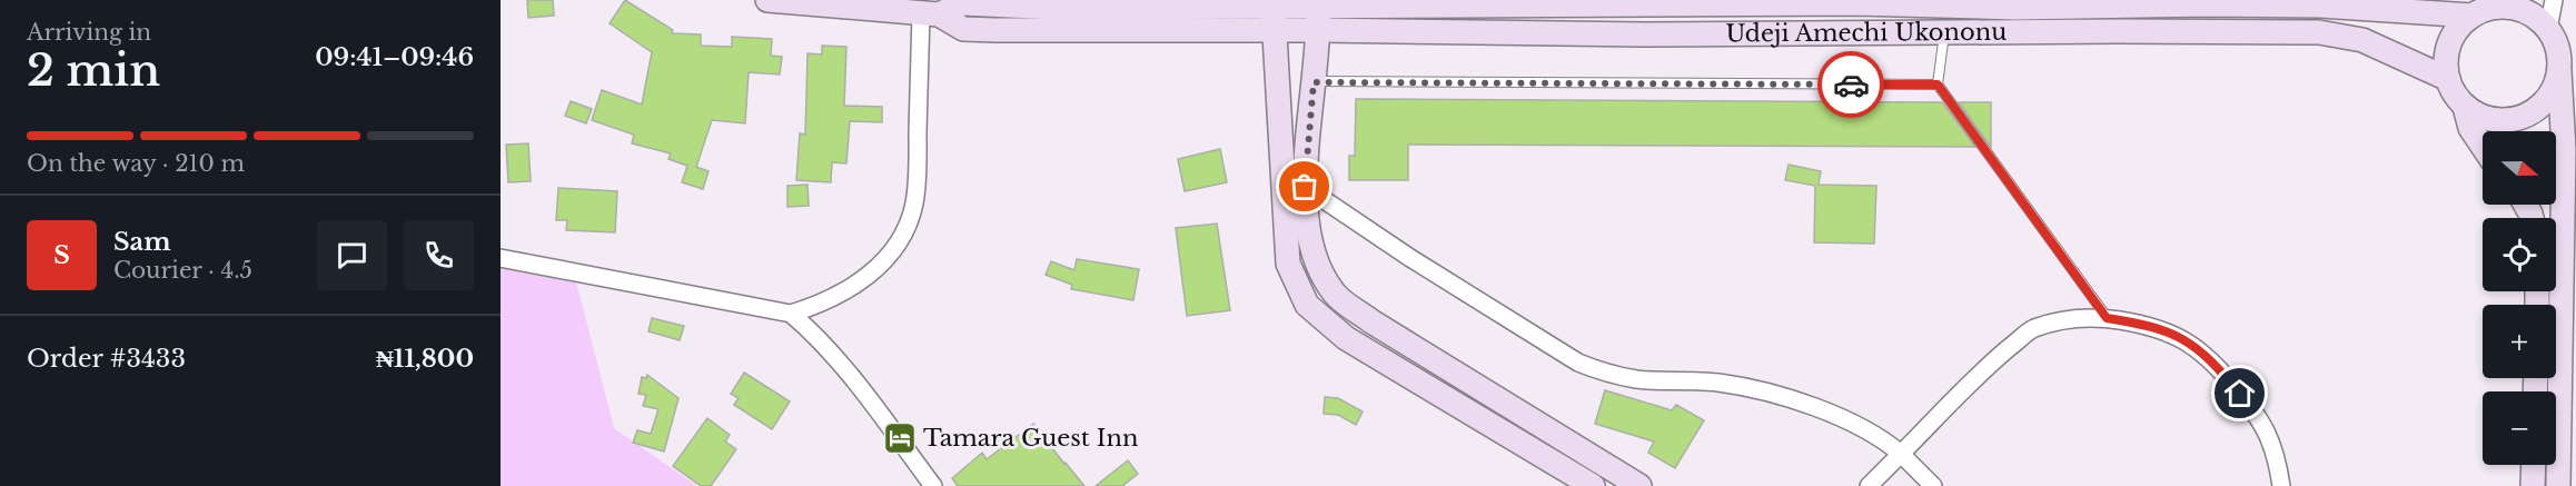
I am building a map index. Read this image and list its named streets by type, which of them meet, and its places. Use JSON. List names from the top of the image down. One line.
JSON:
{"streets":{"main road":["Udeji Amechi Ukononu"]},"places":{"hotel":["Tamara Guest Inn"]},"north":"right","page":{"heading":["2 min","Arriving in","09:41–09:46"],"panel":["Sam","Courier · 4.5","Order #3433","₦11,800"],"bar":"On the way · 210 m","map_buttons":["+","−"],"round":"S"}}
